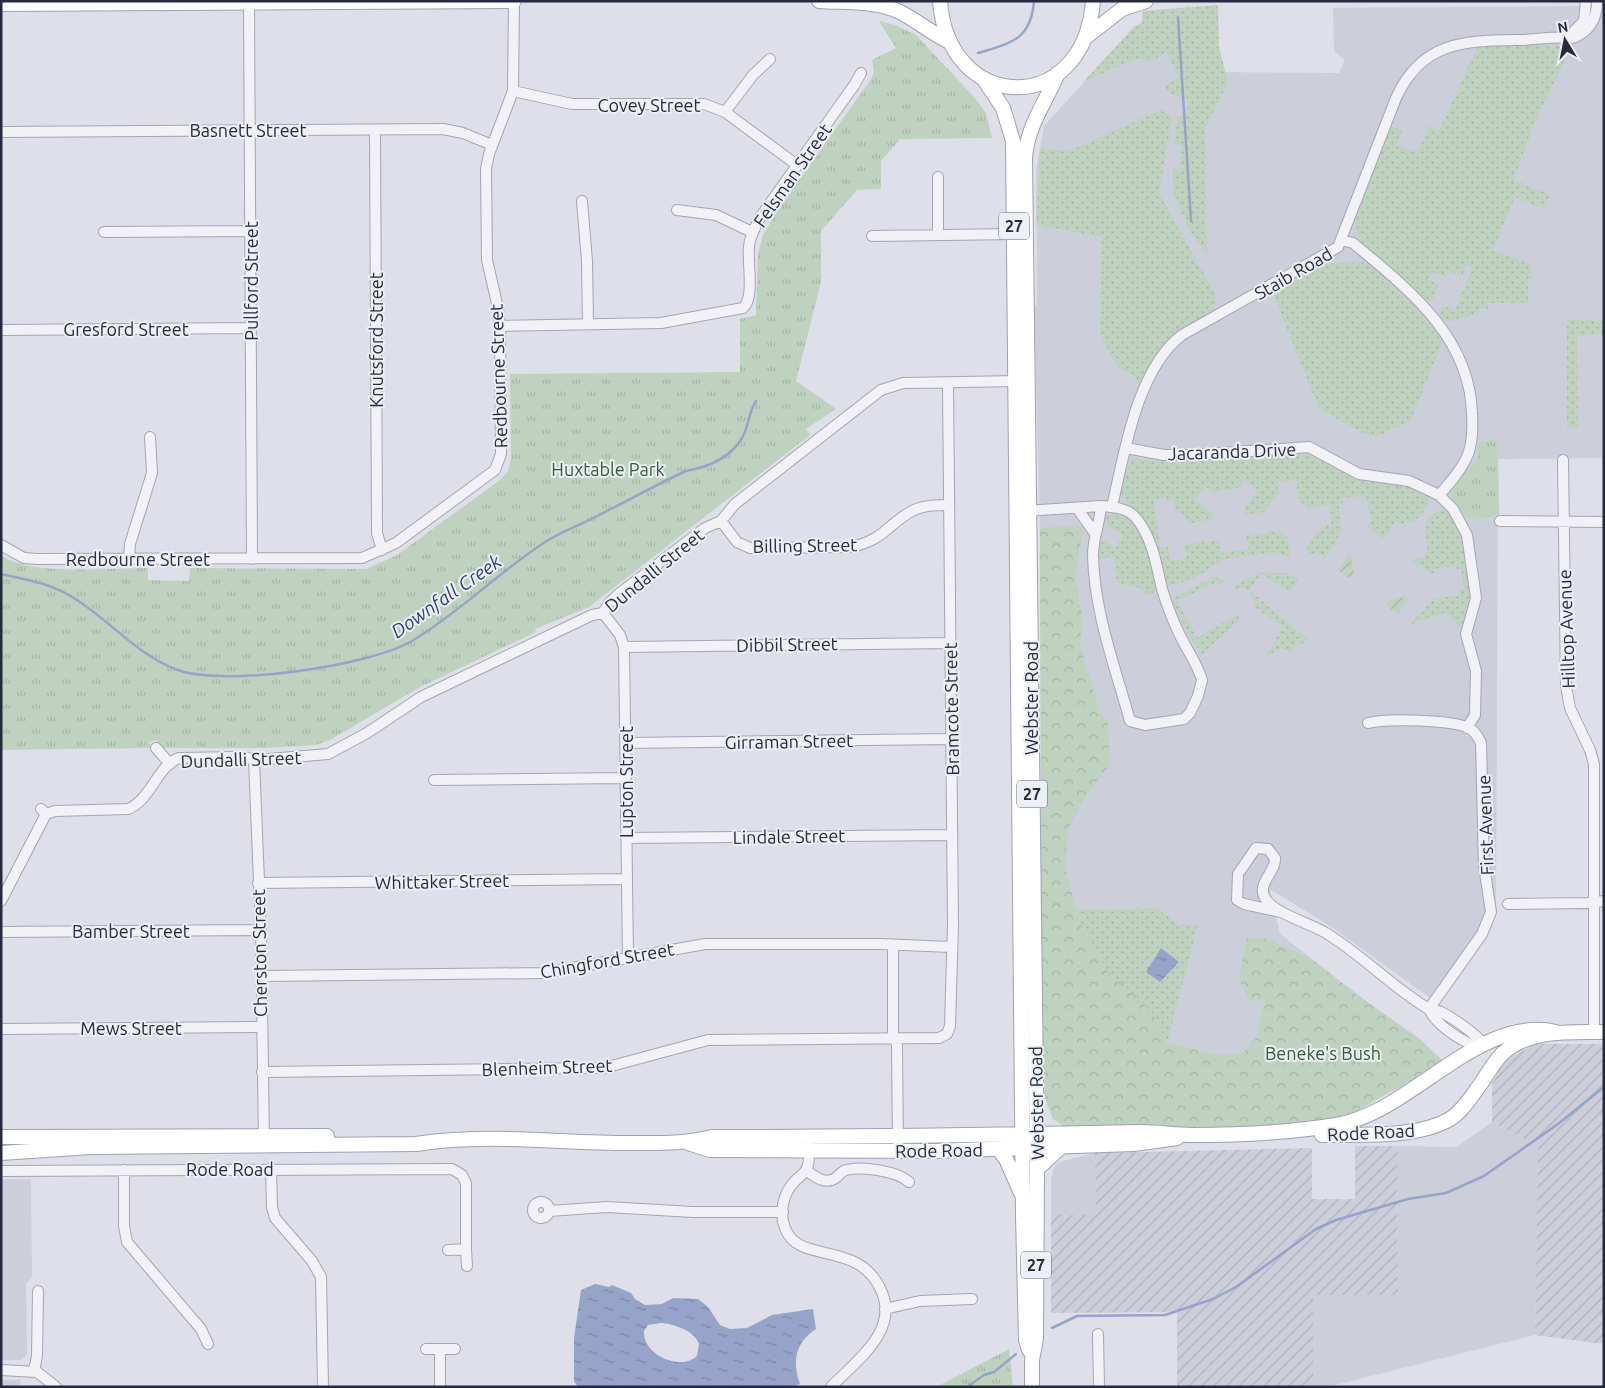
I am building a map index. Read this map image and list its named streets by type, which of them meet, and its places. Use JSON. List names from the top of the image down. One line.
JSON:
{"streets":{"main road":["27","Webster Road","Rode Road"],"street":["Covey Street","Basnett Street","Felsman Street","Staib Road","Pullford Street","Gresford Street","Knutsford Street","Redbourne Street","Jacaranda Drive","Billing Street","Dundalli Street","Hilltop Avenue","Dibbil Street","Bramcote Street","Girraman Street","Lupton Street","First Avenue","Lindale Street","Whittaker Street","Bamber Street","Cherston Street","Chingford Street","Mews Street","Blenheim Street"]},"crossings":[["Covey Street","Felsman Street"],["Covey Street","Redbourne Street"],["Basnett Street","Pullford Street"],["Basnett Street","Knutsford Street"],["Basnett Street","Redbourne Street"],["Felsman Street","Redbourne Street"],["27","Webster Road"],["Staib Road","Jacaranda Drive"],["Pullford Street","Gresford Street"],["Pullford Street","Redbourne Street"],["Knutsford Street","Redbourne Street"],["Jacaranda Drive","First Avenue"],["Billing Street","Dundalli Street"],["Billing Street","Bramcote Street"],["Dundalli Street","Webster Road"],["Dundalli Street","Bramcote Street"],["Dundalli Street","Lupton Street"],["Dundalli Street","Cherston Street"],["Hilltop Avenue","Rode Road"],["Dibbil Street","Bramcote Street"],["Dibbil Street","Lupton Street"],["Webster Road","Rode Road"],["Bramcote Street","Girraman Street"],["Bramcote Street","Lindale Street"],["Bramcote Street","Chingford Street"],["Bramcote Street","Blenheim Street"],["Girraman Street","Lupton Street"],["Lupton Street","Lindale Street"],["Lupton Street","Whittaker Street"],["Lupton Street","Chingford Street"],["Whittaker Street","Cherston Street"],["Bamber Street","Cherston Street"],["Cherston Street","Chingford Street"],["Cherston Street","Mews Street"],["Cherston Street","Blenheim Street"],["Cherston Street","Rode Road"]],"water":["Downfall Creek"],"parks":["Huxtable Park","Beneke's Bush"],"north":"top"}
